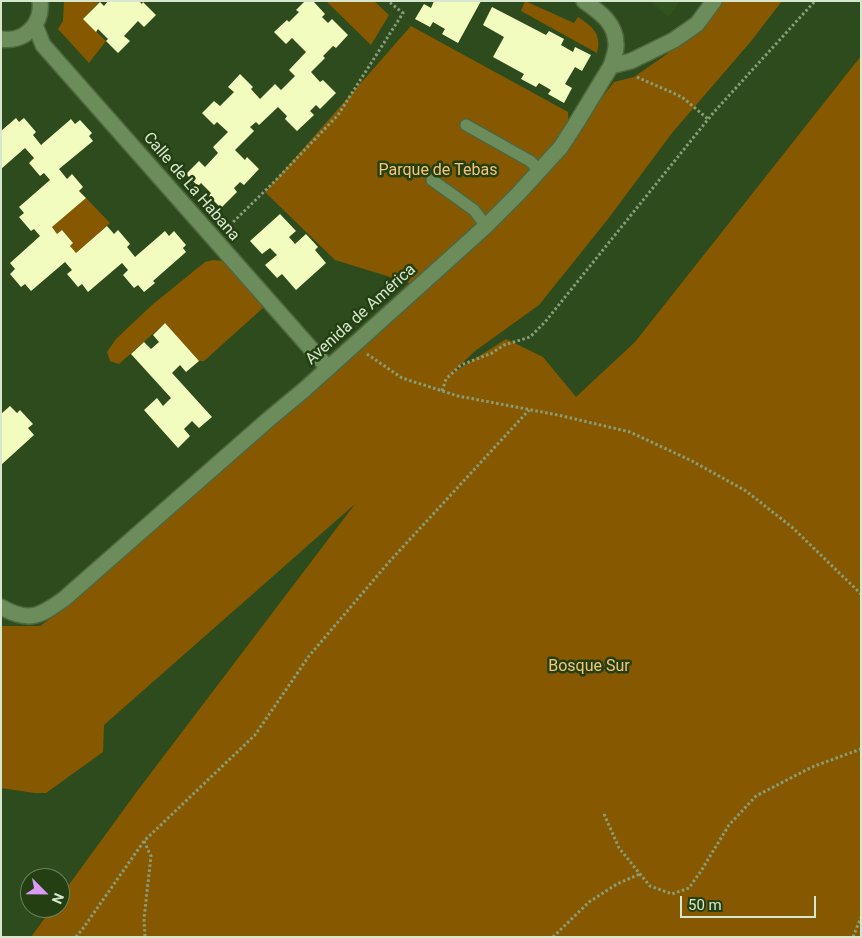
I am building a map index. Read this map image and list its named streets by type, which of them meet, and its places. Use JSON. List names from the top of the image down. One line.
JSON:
{"streets":{"street":["Calle de La Habana","Avenida de América"]},"crossings":[["Calle de La Habana","Avenida de América"]],"parks":["Parque de Tebas","Bosque Sur"],"scale_bar":"50 m","north":"bottom right"}
